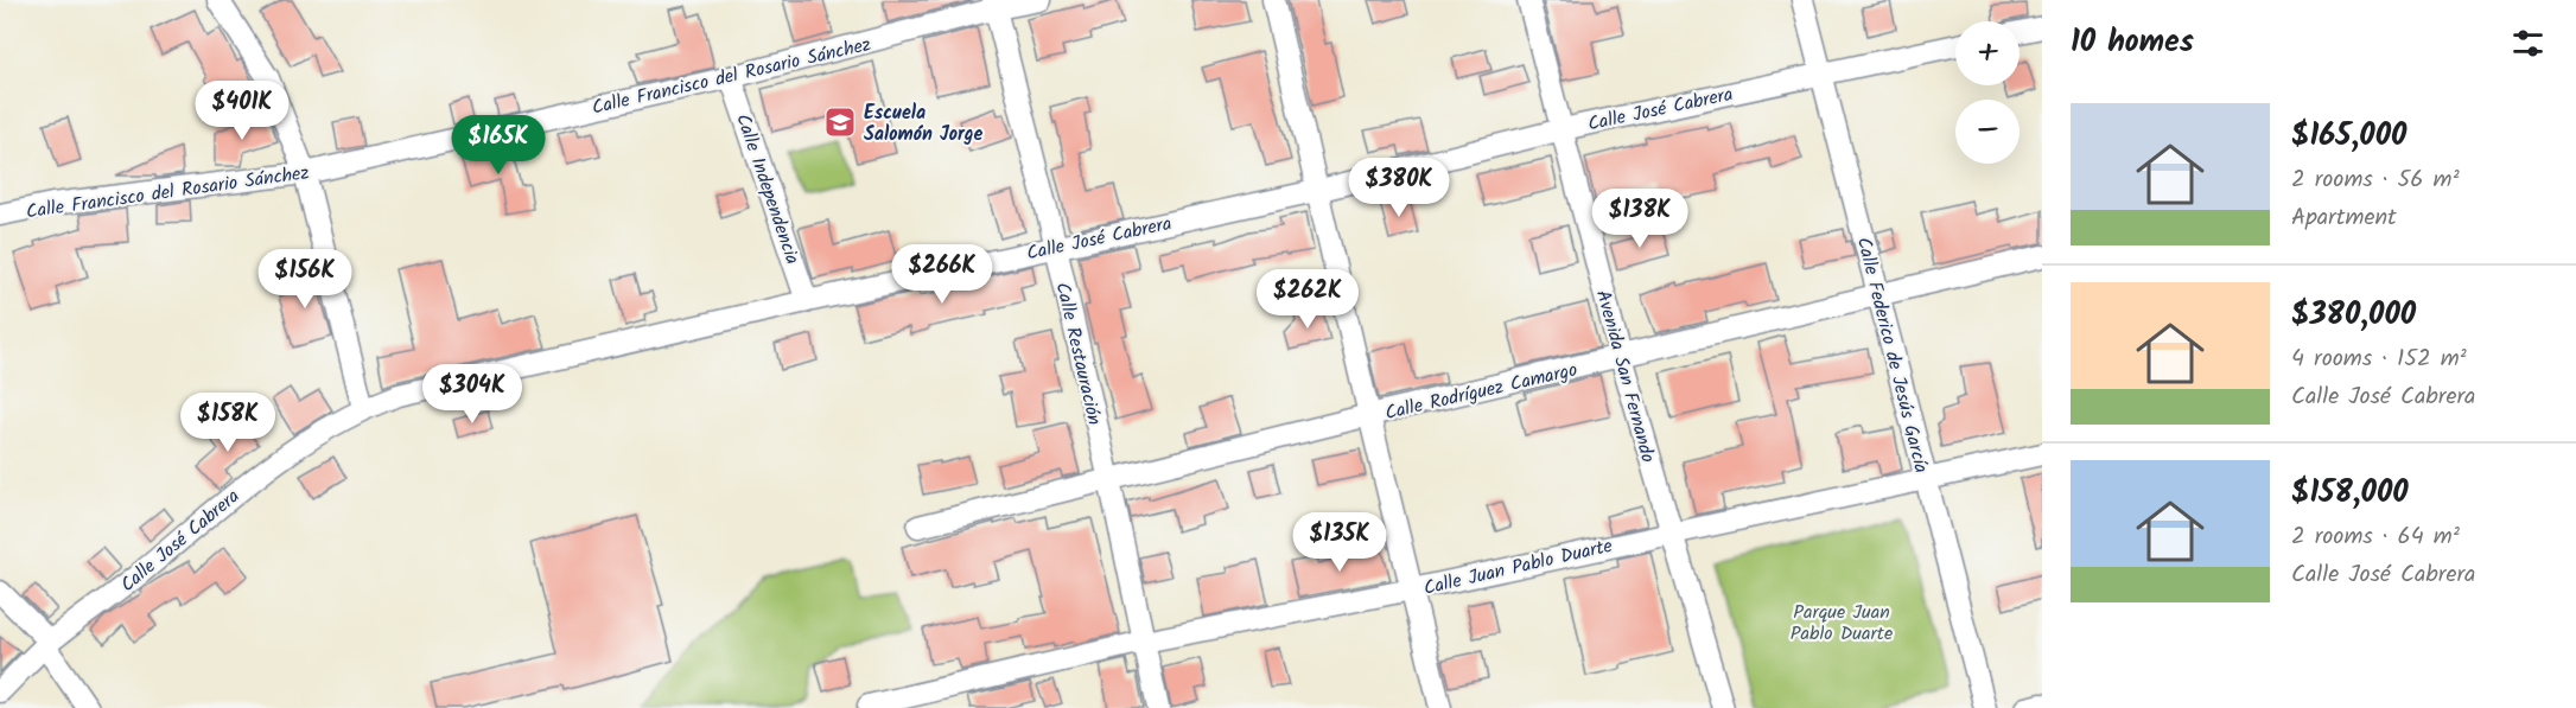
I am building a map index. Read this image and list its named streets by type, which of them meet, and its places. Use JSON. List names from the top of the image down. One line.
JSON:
{"streets":{"street":["Calle Francisco del Rosario Sánchez","Calle José Cabrera","Calle Independencia","Calle Restauración","Calle Federico de Jesús García","Avenida San Fernando","Calle Rodríguez Camargo","Calle Juan Pablo Duarte"]},"crossings":[["Calle Francisco del Rosario Sánchez","Calle Independencia"],["Calle Francisco del Rosario Sánchez","Calle Restauración"],["Calle José Cabrera","Calle Independencia"],["Calle José Cabrera","Calle Restauración"],["Calle José Cabrera","Calle Federico de Jesús García"],["Calle José Cabrera","Avenida San Fernando"],["Calle Restauración","Calle Rodríguez Camargo"],["Calle Restauración","Calle Juan Pablo Duarte"],["Calle Federico de Jesús García","Calle Rodríguez Camargo"],["Calle Federico de Jesús García","Calle Juan Pablo Duarte"],["Avenida San Fernando","Calle Rodríguez Camargo"],["Avenida San Fernando","Calle Juan Pablo Duarte"]],"parks":["Parque Juan Pablo Duarte"],"places":{"school or university":["Escuela Salomón Jorge"]},"page":{"heading":"10 homes","map_buttons":["+","−"],"price":["$401K","$165K","$380K","$138K","$266K","$156K","$262K","$304K","$158K","$135K"],"list":[{"name":"$165,000","note":"2 rooms · 56 m² · Apartment"},{"name":"$380,000","note":"4 rooms · 152 m² · Calle José Cabrera"},{"name":"$158,000","note":"2 rooms · 64 m² · Calle José Cabrera"}]}}
